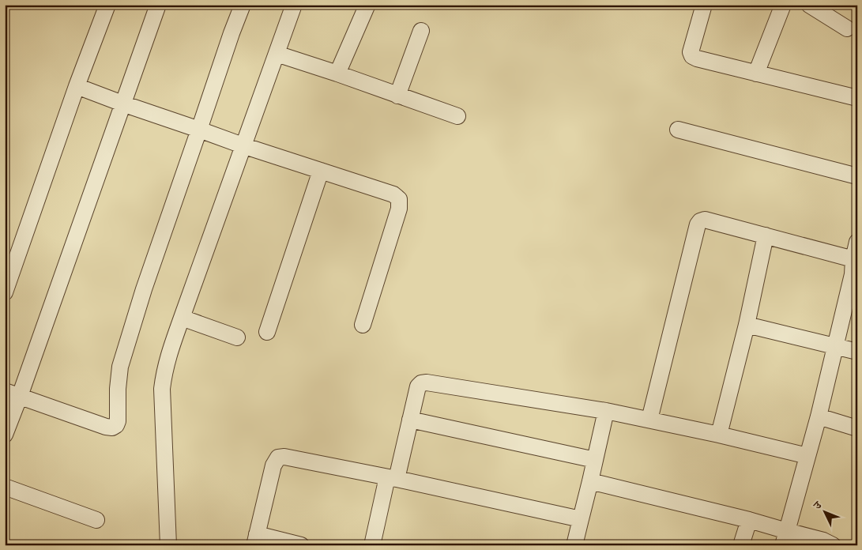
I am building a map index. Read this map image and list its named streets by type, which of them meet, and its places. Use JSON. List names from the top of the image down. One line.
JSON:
{"north":"top left"}
